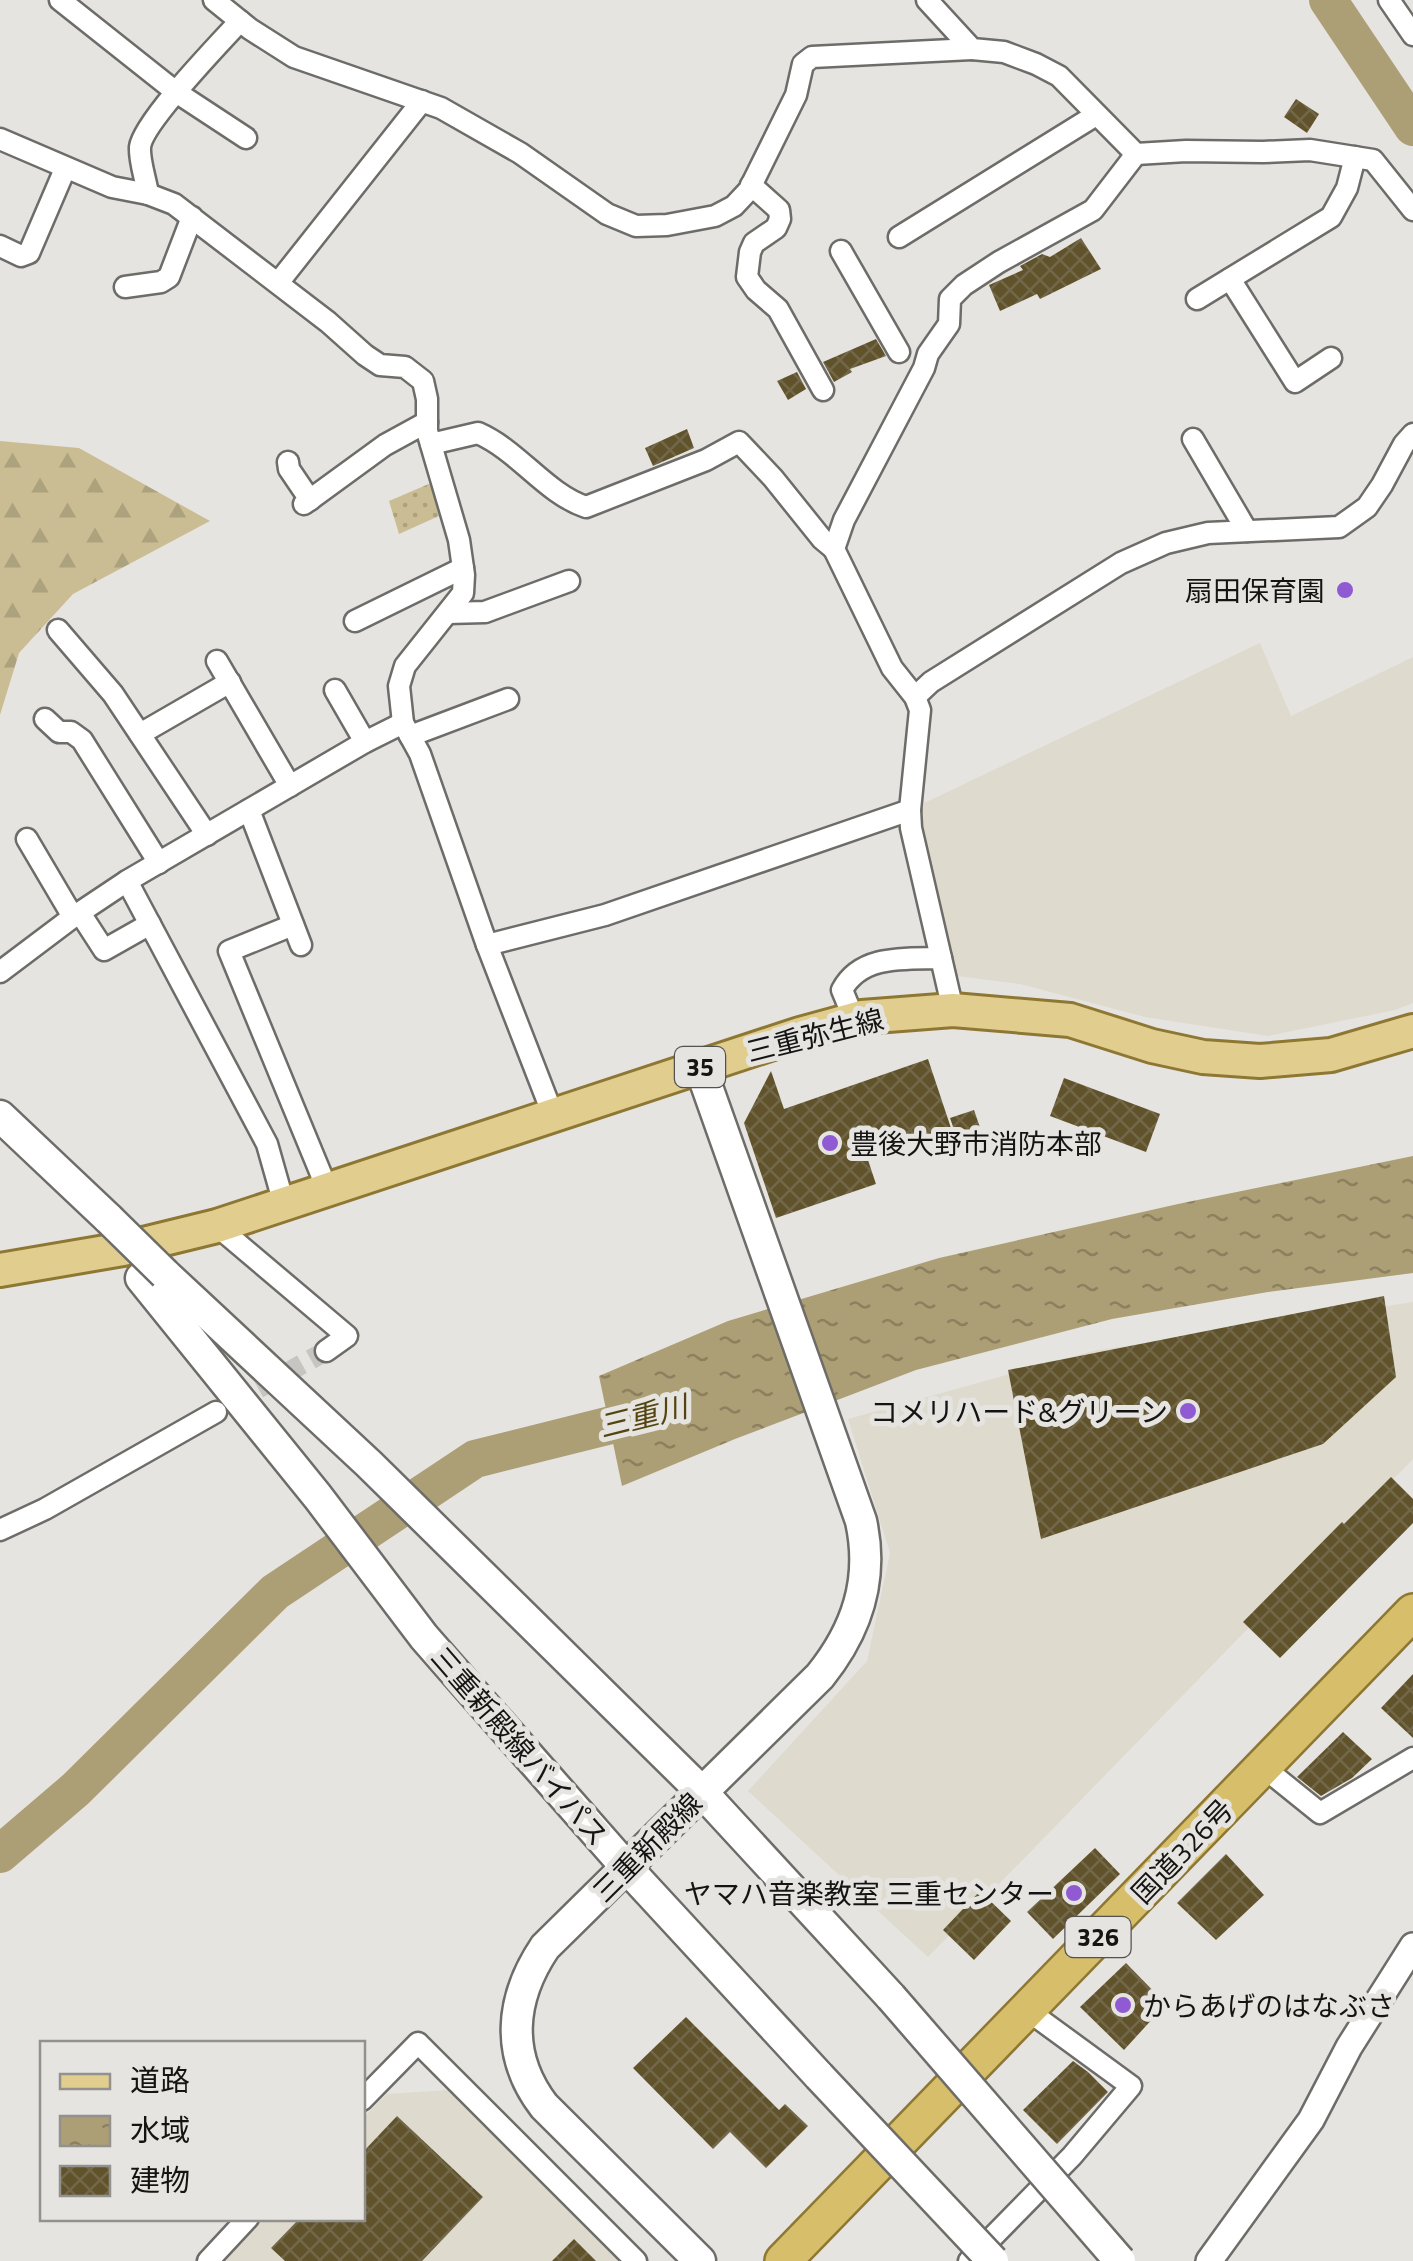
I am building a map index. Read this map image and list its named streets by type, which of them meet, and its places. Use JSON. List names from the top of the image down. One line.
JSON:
{"streets":{"highway":["国道326号","326"],"main road":["三重弥生線","35","三重新殿線バイパス","三重新殿線"]},"crossings":[["三重弥生線","三重新殿線"],["三重新殿線バイパス","三重新殿線"]],"water":["三重川"],"places":["扇田保育園","豊後大野市消防本部","コメリハード&グリーン","ヤマハ音楽教室 三重センター","からあげのはなぶさ"],"legend":["道路","水域","建物"]}
